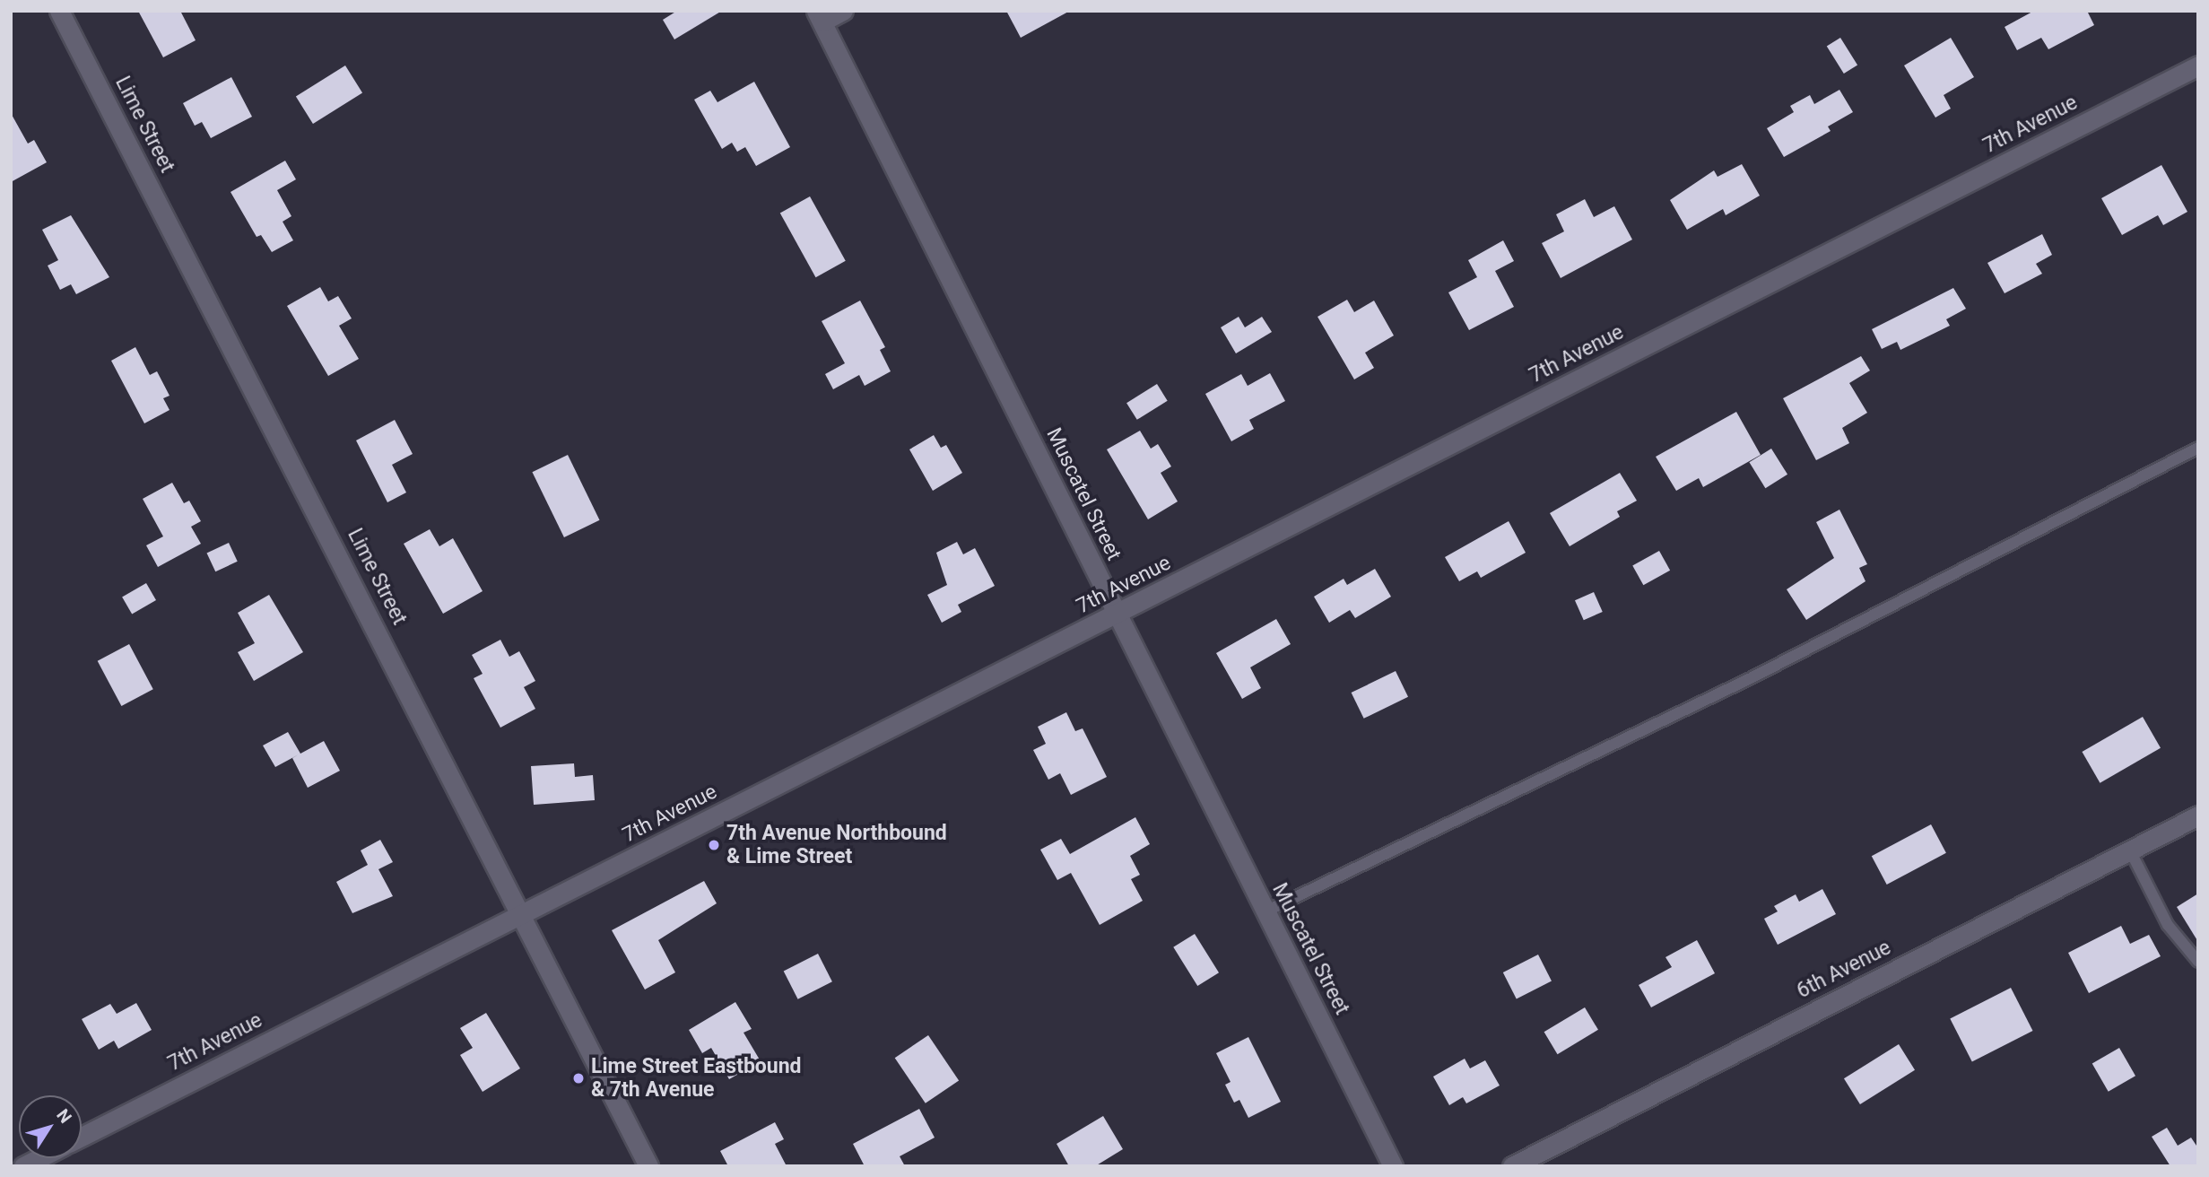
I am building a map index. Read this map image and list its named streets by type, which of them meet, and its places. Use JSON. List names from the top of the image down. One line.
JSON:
{"streets":{"street":["Lime Street","7th Avenue","Muscatel Street","6th Avenue"]},"crossings":[["Lime Street","7th Avenue"],["7th Avenue","Muscatel Street"]],"places":["7th Avenue Northbound & Lime Street","Lime Street Eastbound & 7th Avenue"],"north":"top right"}
